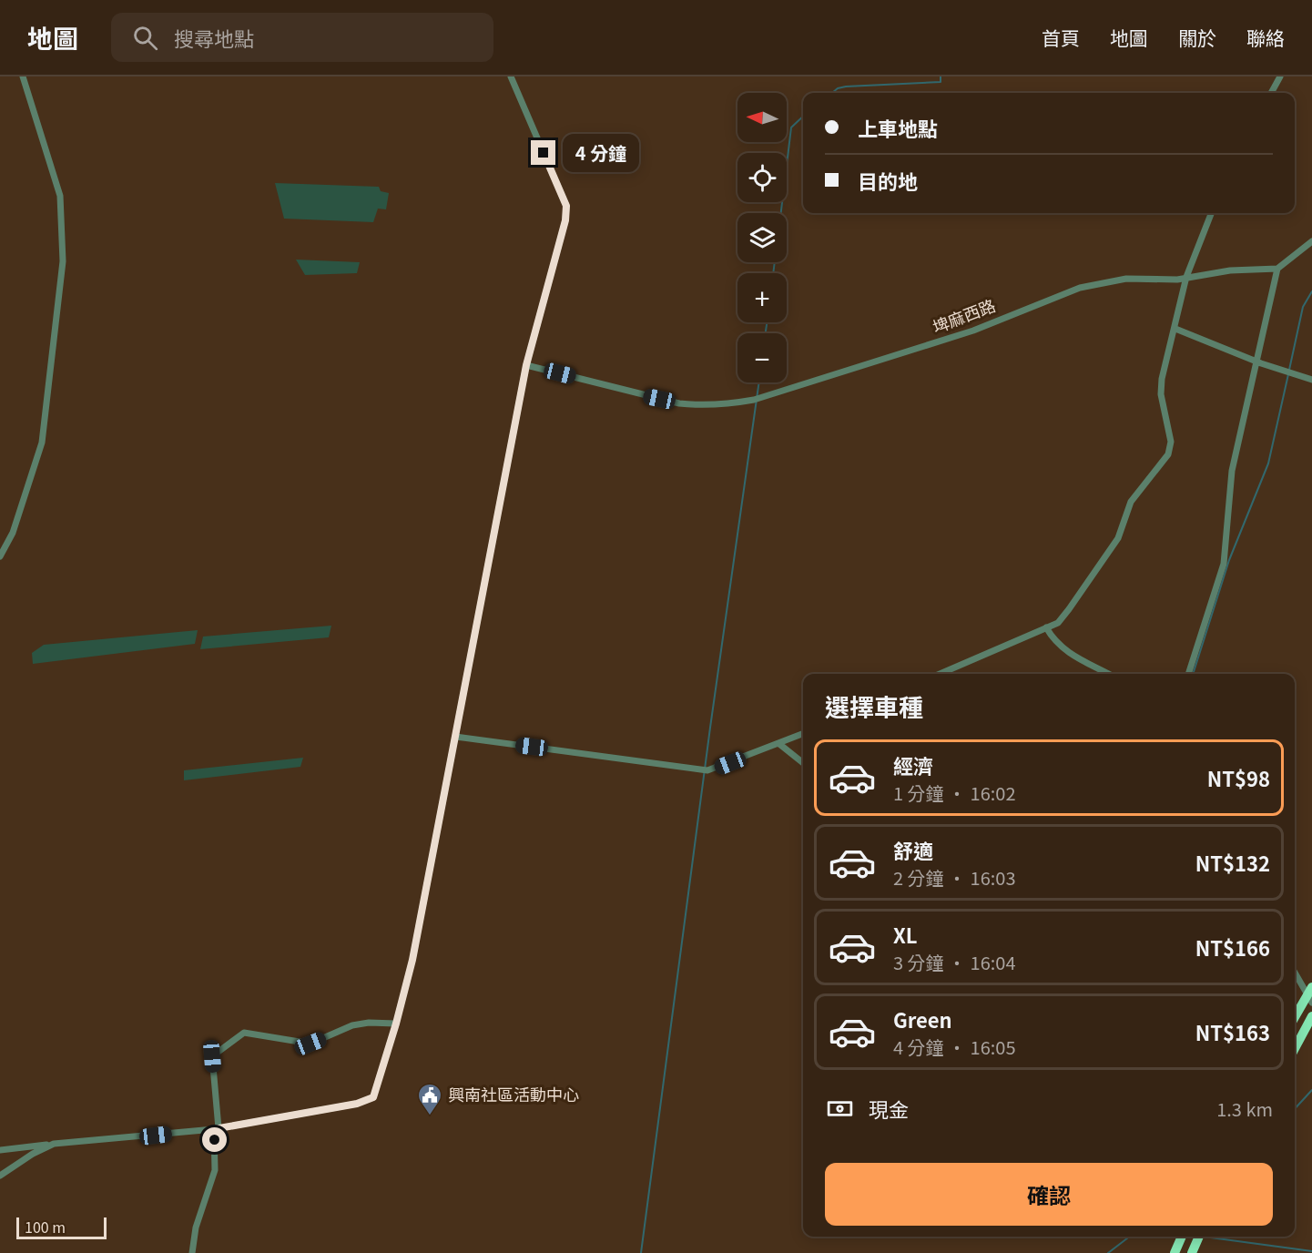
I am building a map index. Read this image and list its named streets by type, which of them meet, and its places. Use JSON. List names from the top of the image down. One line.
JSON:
{"streets":{"street":["埤麻西路"]},"places":{"public building":["興南社區活動中心"]},"scale_bar":"100 m","north":"left","page":{"header":"地圖","search":"搜尋地點","nav":["首頁","地圖","關於","聯絡"],"map_buttons":["+","−"],"banner":["上車地點","目的地"],"bubble":"4 分鐘","heading":"選擇車種","list":[{"name":"經濟","note":"1 分鐘 · 16:02","value":"NT$98"},{"name":"舒適","note":"2 分鐘 · 16:03","value":"NT$132"},{"name":"XL","note":"3 分鐘 · 16:04","value":"NT$166"},{"name":"Green","note":"4 分鐘 · 16:05","value":"NT$163"}],"pay":["現金","1.3 km"],"buttons":"確認","scale":"100 m"}}
